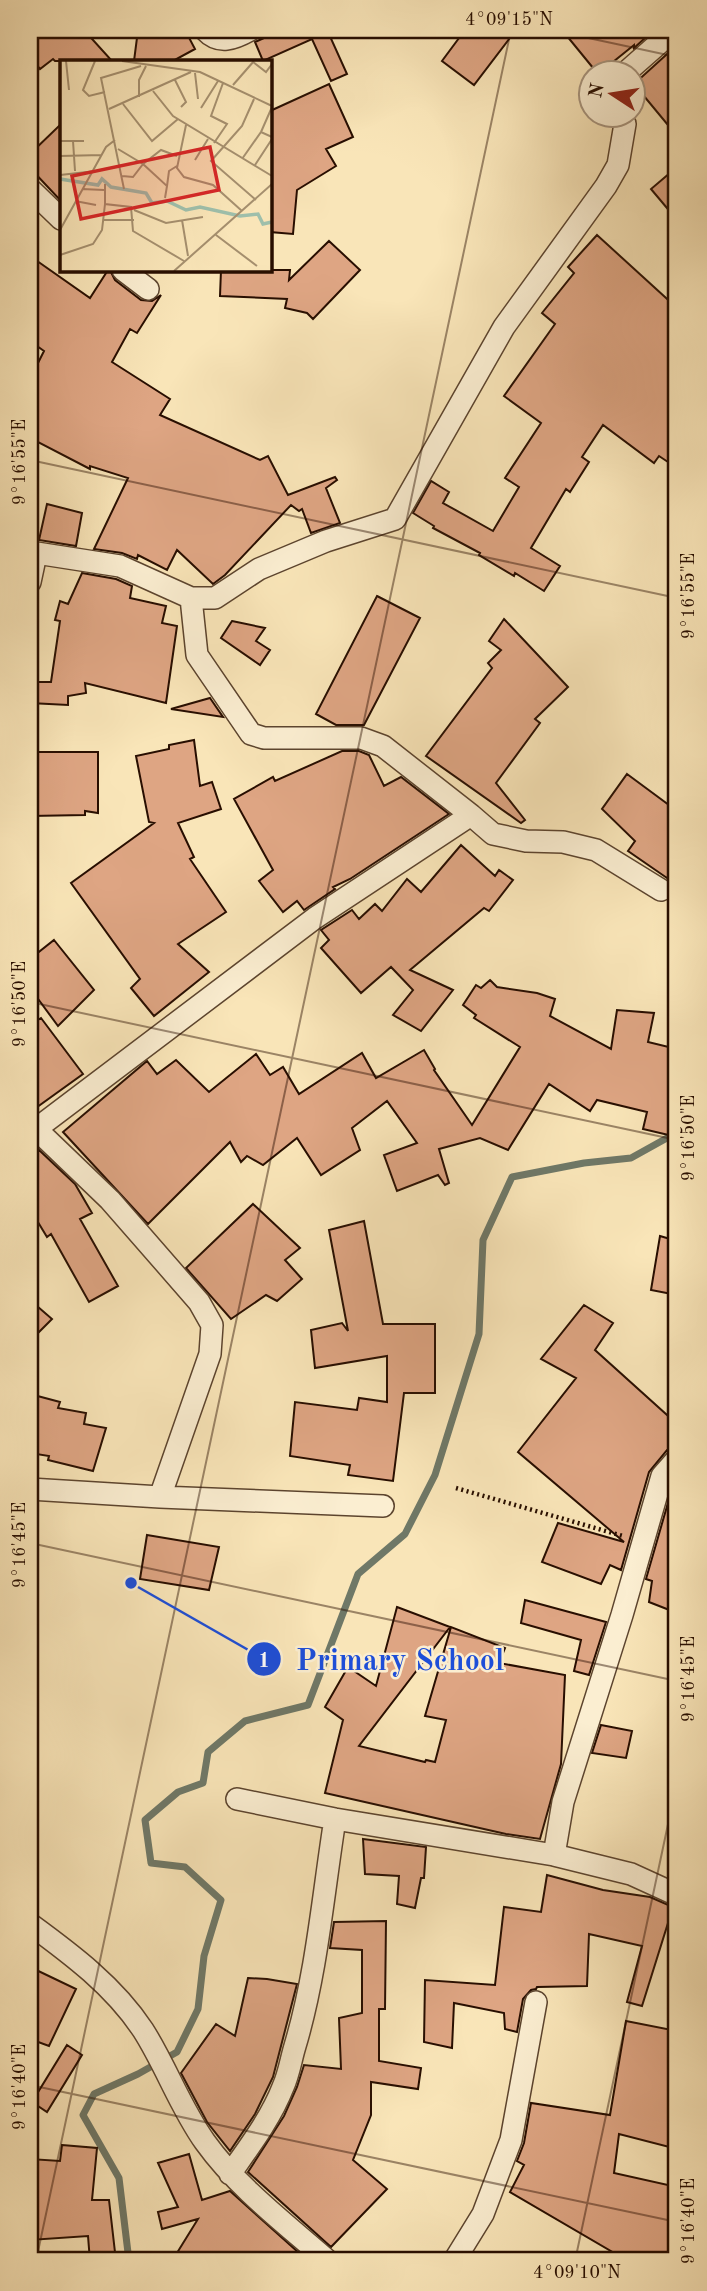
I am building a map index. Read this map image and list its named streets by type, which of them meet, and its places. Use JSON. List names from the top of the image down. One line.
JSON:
{"places":["Primary School"],"north":"left","coordinates":["4°09'15\"N","9°16'55\"E","9°16'50\"E","9°16'45\"E","9°16'40\"E","4°09'10\"N"]}
